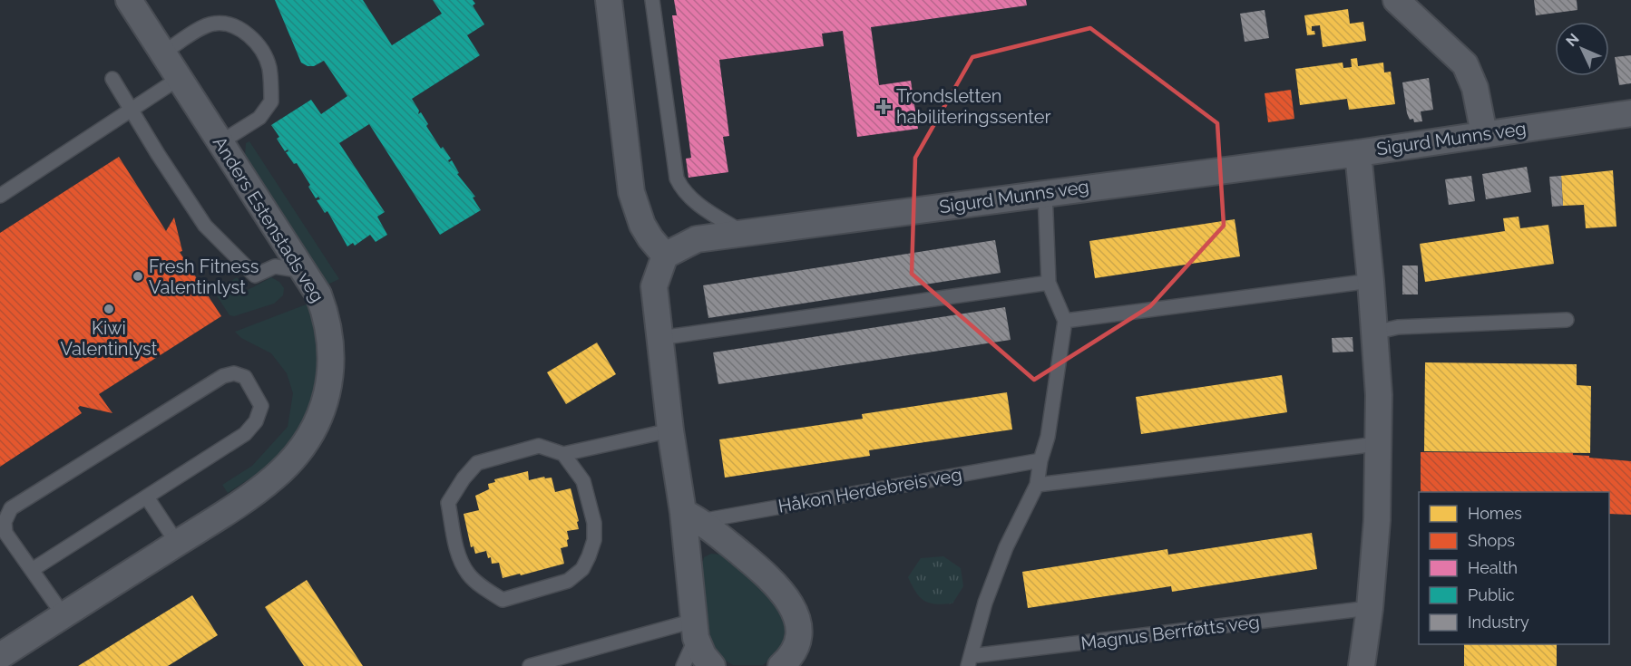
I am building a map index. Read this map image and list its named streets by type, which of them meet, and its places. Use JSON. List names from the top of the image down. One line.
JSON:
{"streets":{"street":["Sigurd Munns veg","Anders Estenstads veg"],"lane":["Håkon Herdebreis veg","Magnus Berrføtts veg"]},"crossings":[["Håkon Herdebreis veg","Magnus Berrføtts veg"]],"places":{"health":["Trondsletten habiliteringssenter"],"other":["Fresh Fitness Valentinlyst","Kiwi Valentinlyst"]},"legend":["Homes","Shops","Health","Public","Industry"],"north":"top left"}
